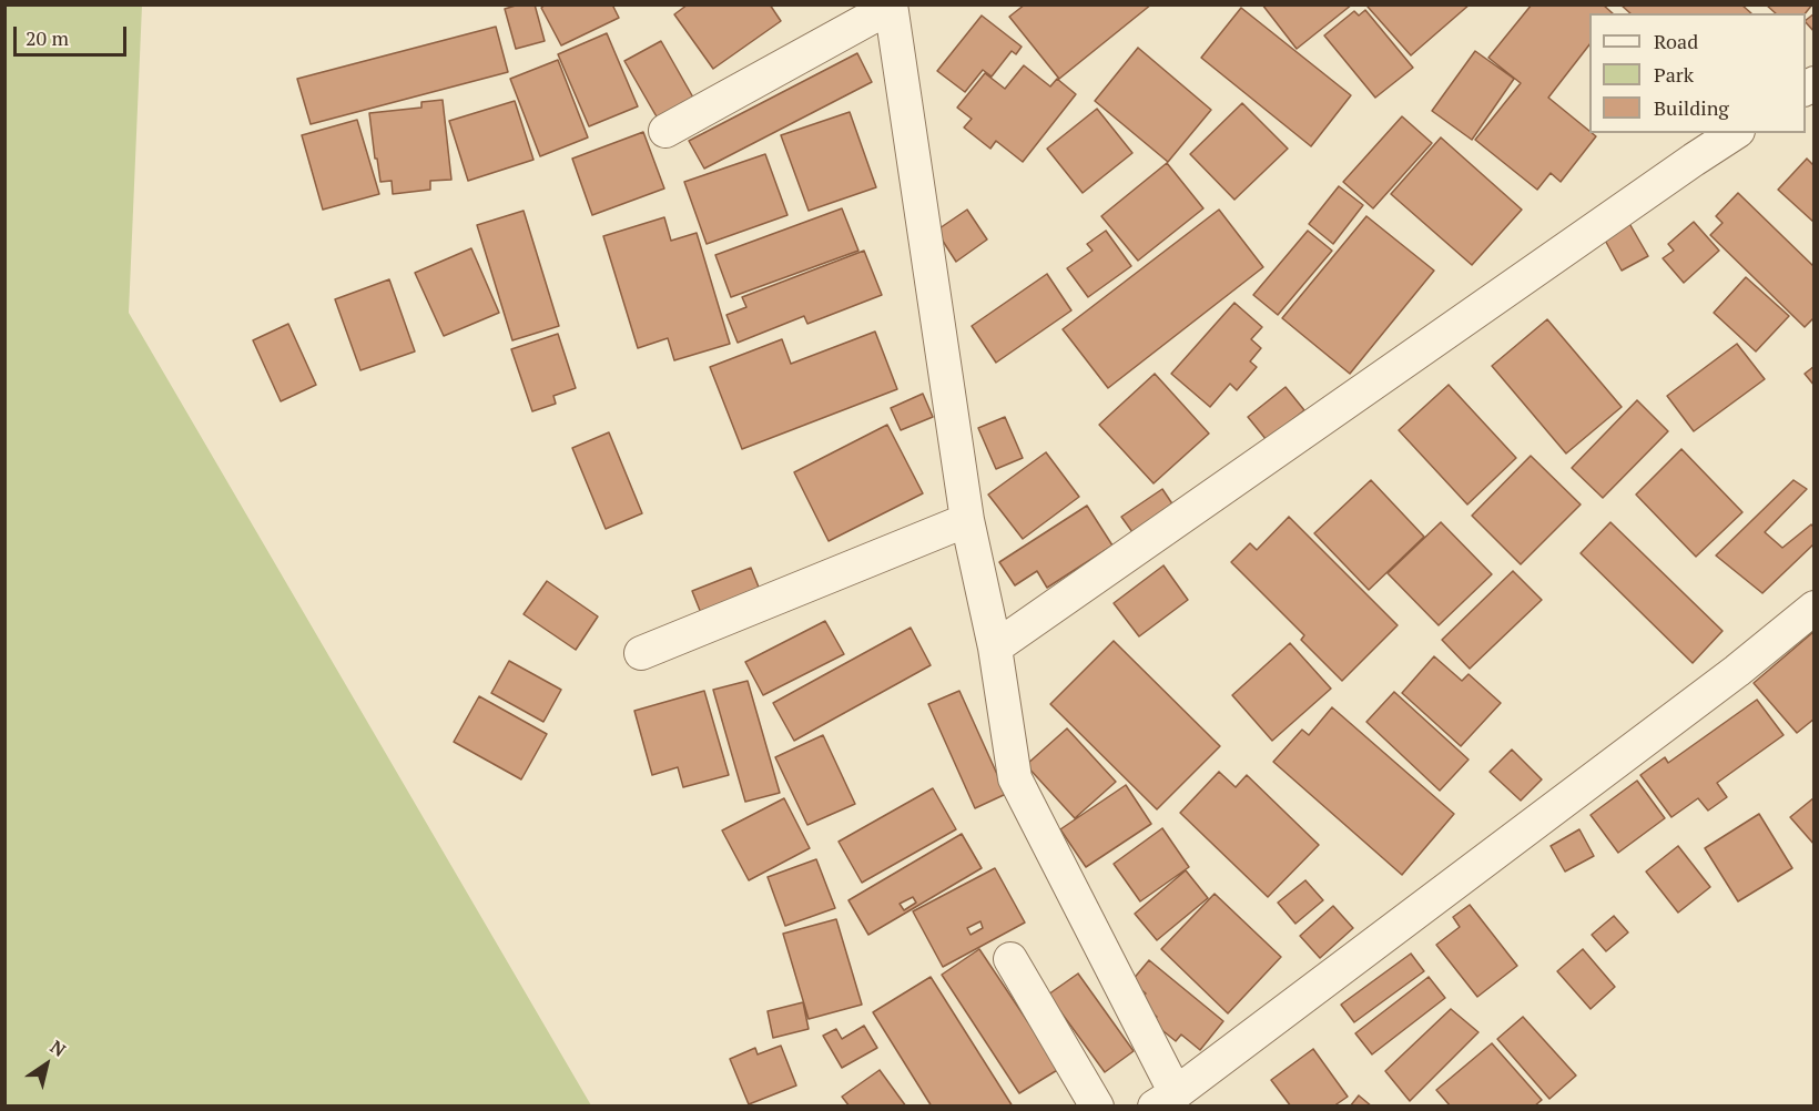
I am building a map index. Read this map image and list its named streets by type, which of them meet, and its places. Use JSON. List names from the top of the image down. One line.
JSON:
{"legend":["Road","Park","Building"],"scale_bar":"20 m","north":"top right"}
